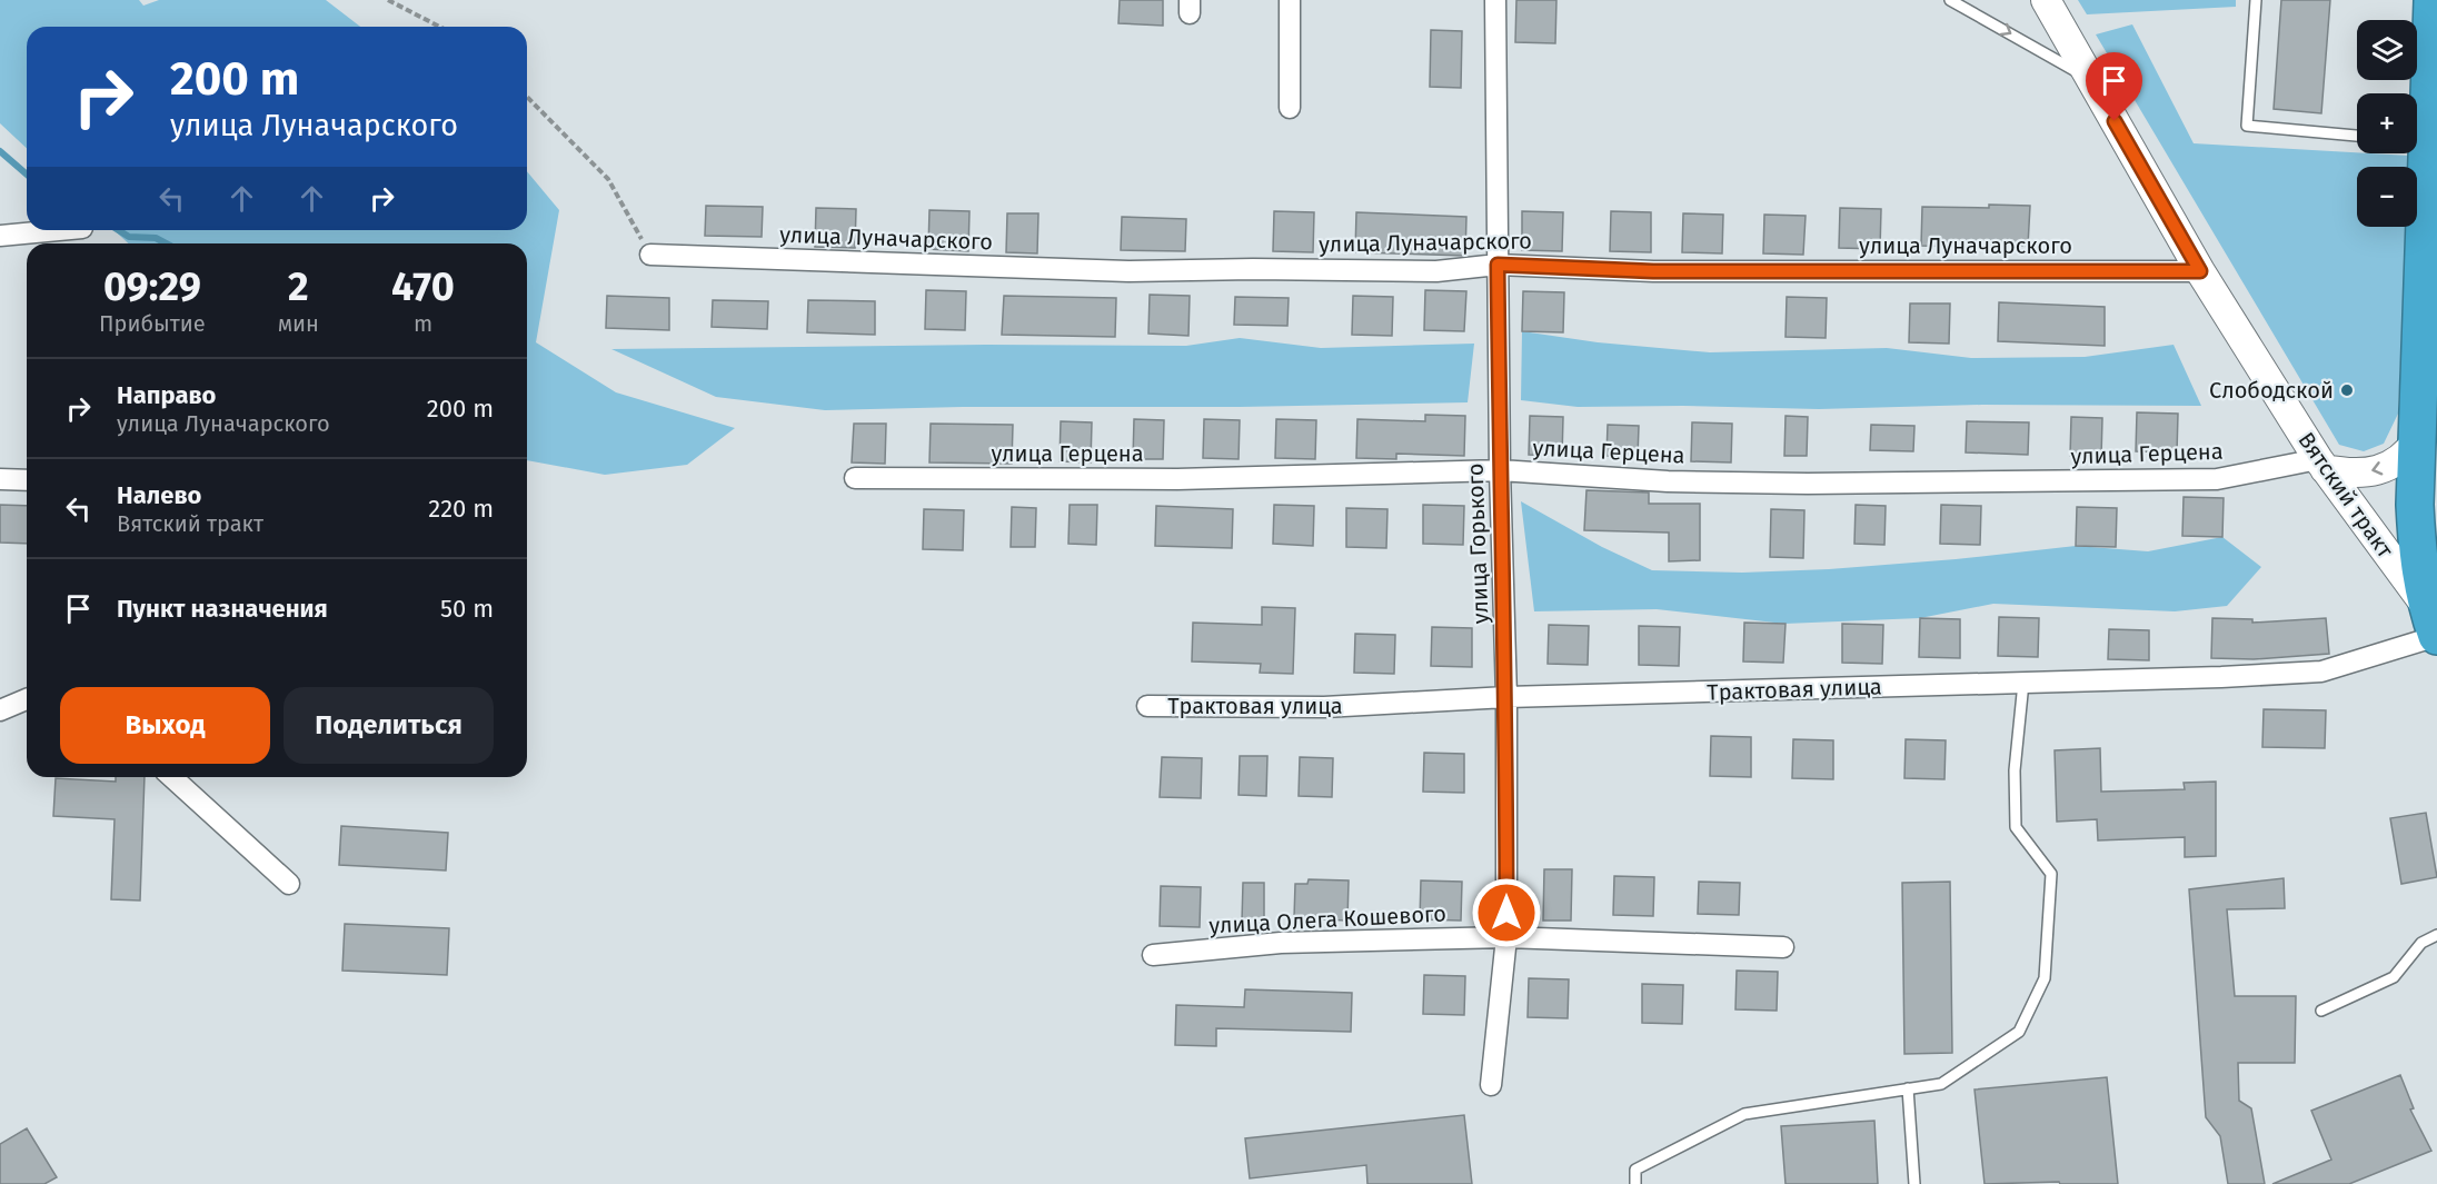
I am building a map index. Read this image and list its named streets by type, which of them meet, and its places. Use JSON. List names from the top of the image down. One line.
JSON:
{"streets":{"main road":["Вятский тракт"],"street":["улица Луначарского","улица Герцена","улица Горького","Трактовая улица","улица Олега Кошевого"]},"crossings":[["улица Луначарского","Вятский тракт"],["улица Луначарского","улица Горького"],["улица Герцена","Вятский тракт"],["улица Герцена","улица Горького"],["Вятский тракт","Трактовая улица"],["улица Горького","Трактовая улица"],["улица Горького","улица Олега Кошевого"]],"places":["Слободской"],"page":{"map_buttons":["+","−"],"turn":["200 m","улица Луначарского"],"eta":["09:29","Прибытие","2","мин","470","m"],"list":[{"name":"Направо","note":"улица Луначарского","value":"200 m"},{"name":"Налево","note":"Вятский тракт","value":"220 m"},{"name":"Пункт назначения","value":"50 m"}],"buttons":["Выход","Поделиться"]}}
